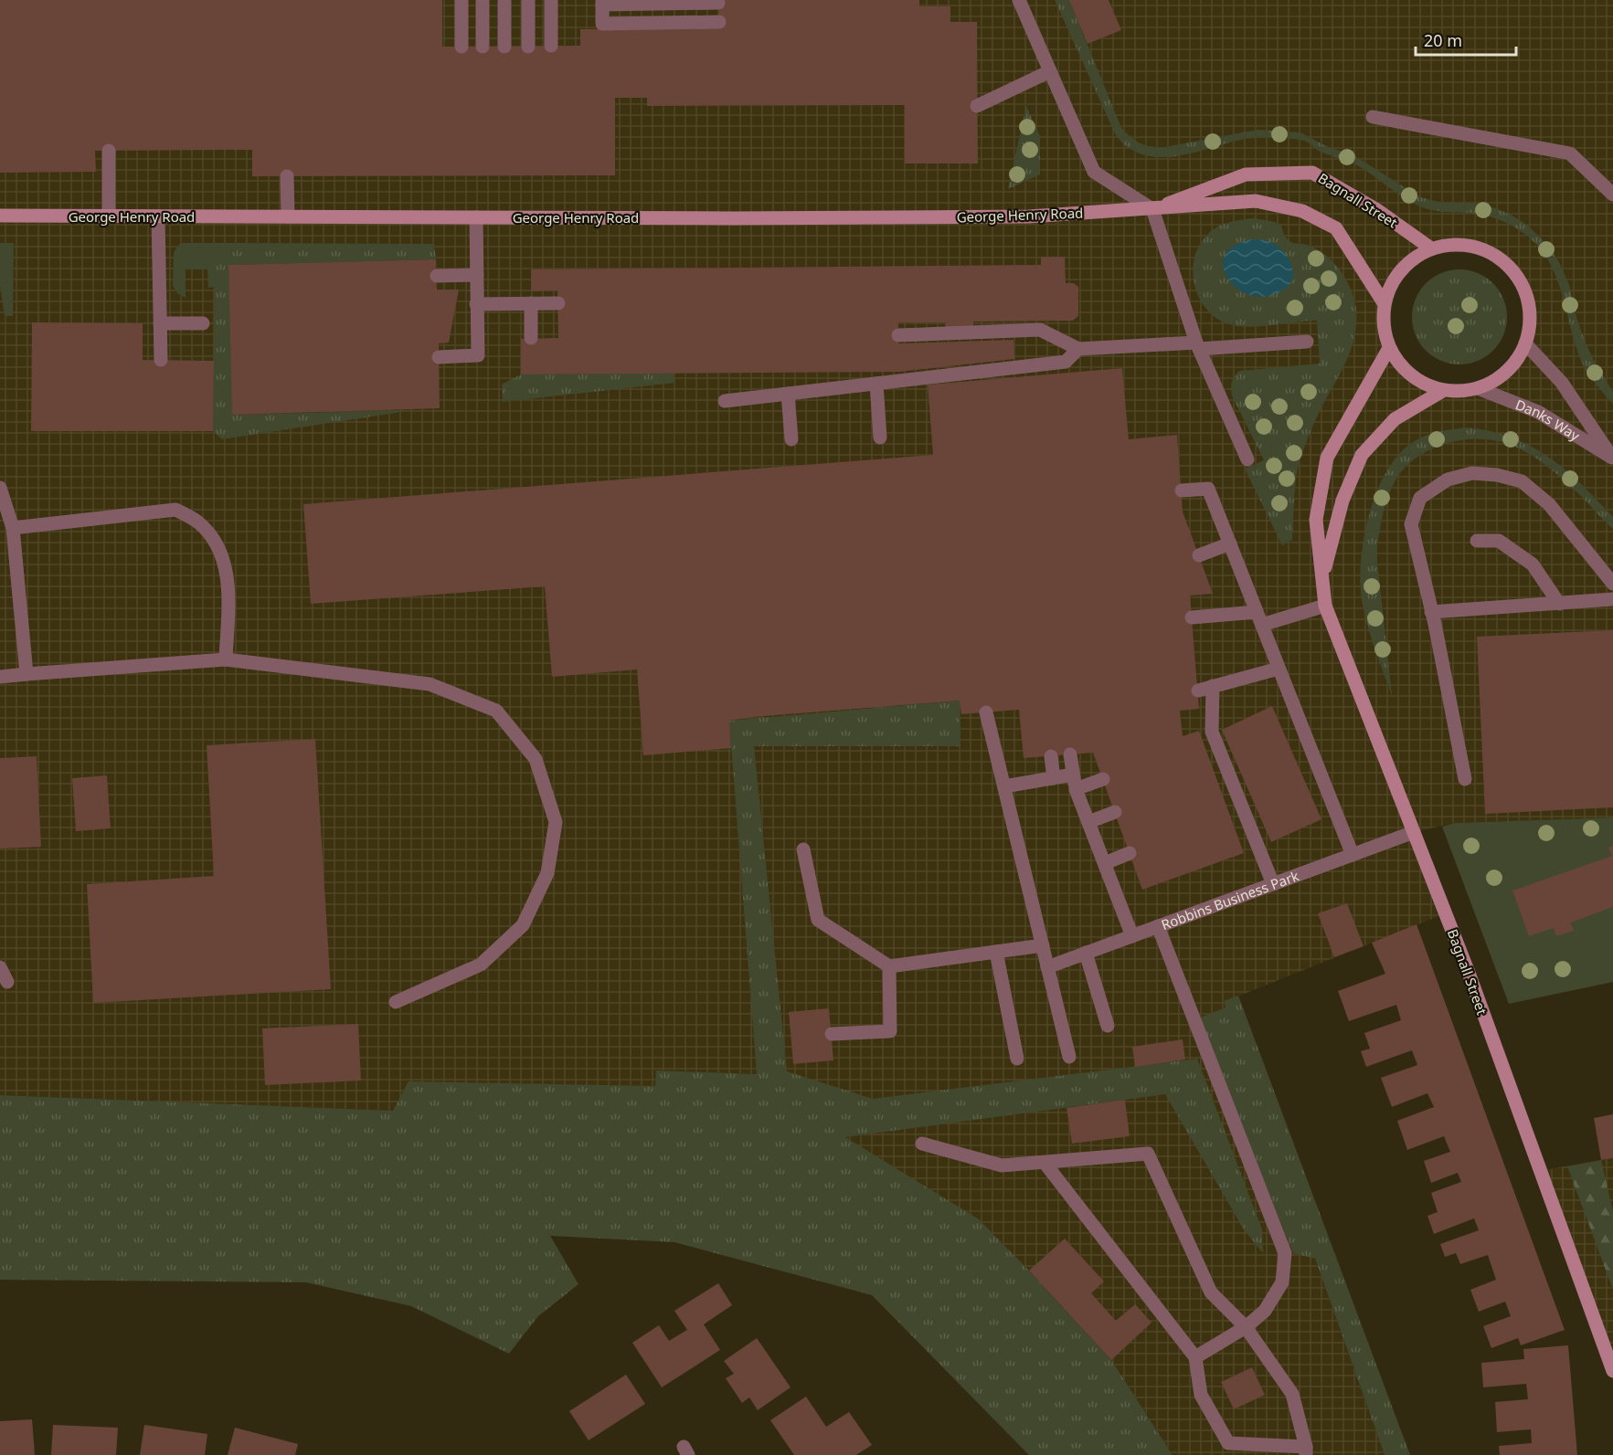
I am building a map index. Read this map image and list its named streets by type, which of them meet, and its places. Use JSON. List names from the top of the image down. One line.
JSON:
{"streets":{"street":["Bagnall Street","George Henry Road","Danks Way","Robbins Business Park"]},"crossings":[["Bagnall Street","George Henry Road"],["Bagnall Street","Danks Way"],["Bagnall Street","Robbins Business Park"]],"scale_bar":"20 m"}
